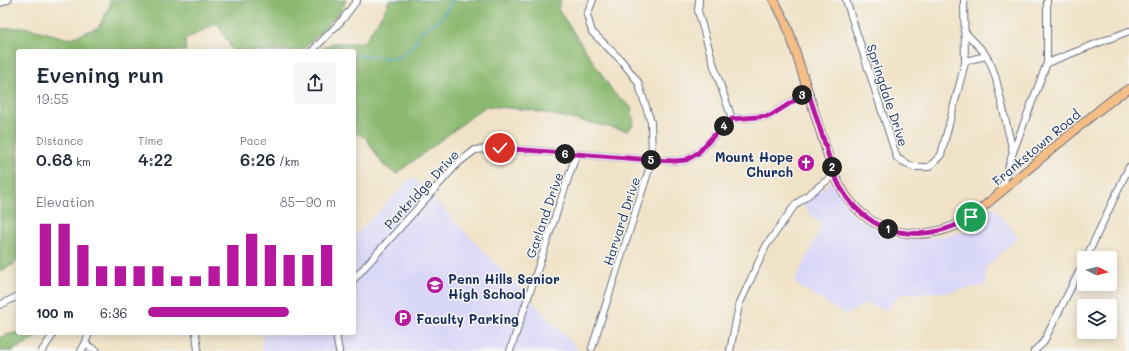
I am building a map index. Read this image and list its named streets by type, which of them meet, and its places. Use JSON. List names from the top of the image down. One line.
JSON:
{"streets":{"main road":["Frankstown Road"],"street":["Springdale Drive","Parkridge Drive","Garland Drive","Harvard Drive"]},"crossings":[["Parkridge Drive","Garland Drive"],["Parkridge Drive","Harvard Drive"]],"places":{"church":["Mount Hope Church"],"school or university":["Penn Hills Senior High School"],"parking":["Faculty Parking"]},"north":"right","page":{"heading":["Evening run","19:55"],"pins":["3","4","6","5","2","1"],"stats":[["Distance","0.68 km"],["Time","4:22"],["Pace","6:26 /km"]],"chart":["Elevation","85–90 m"],"list":[{"name":"100 m","note":"6:36"}]}}
